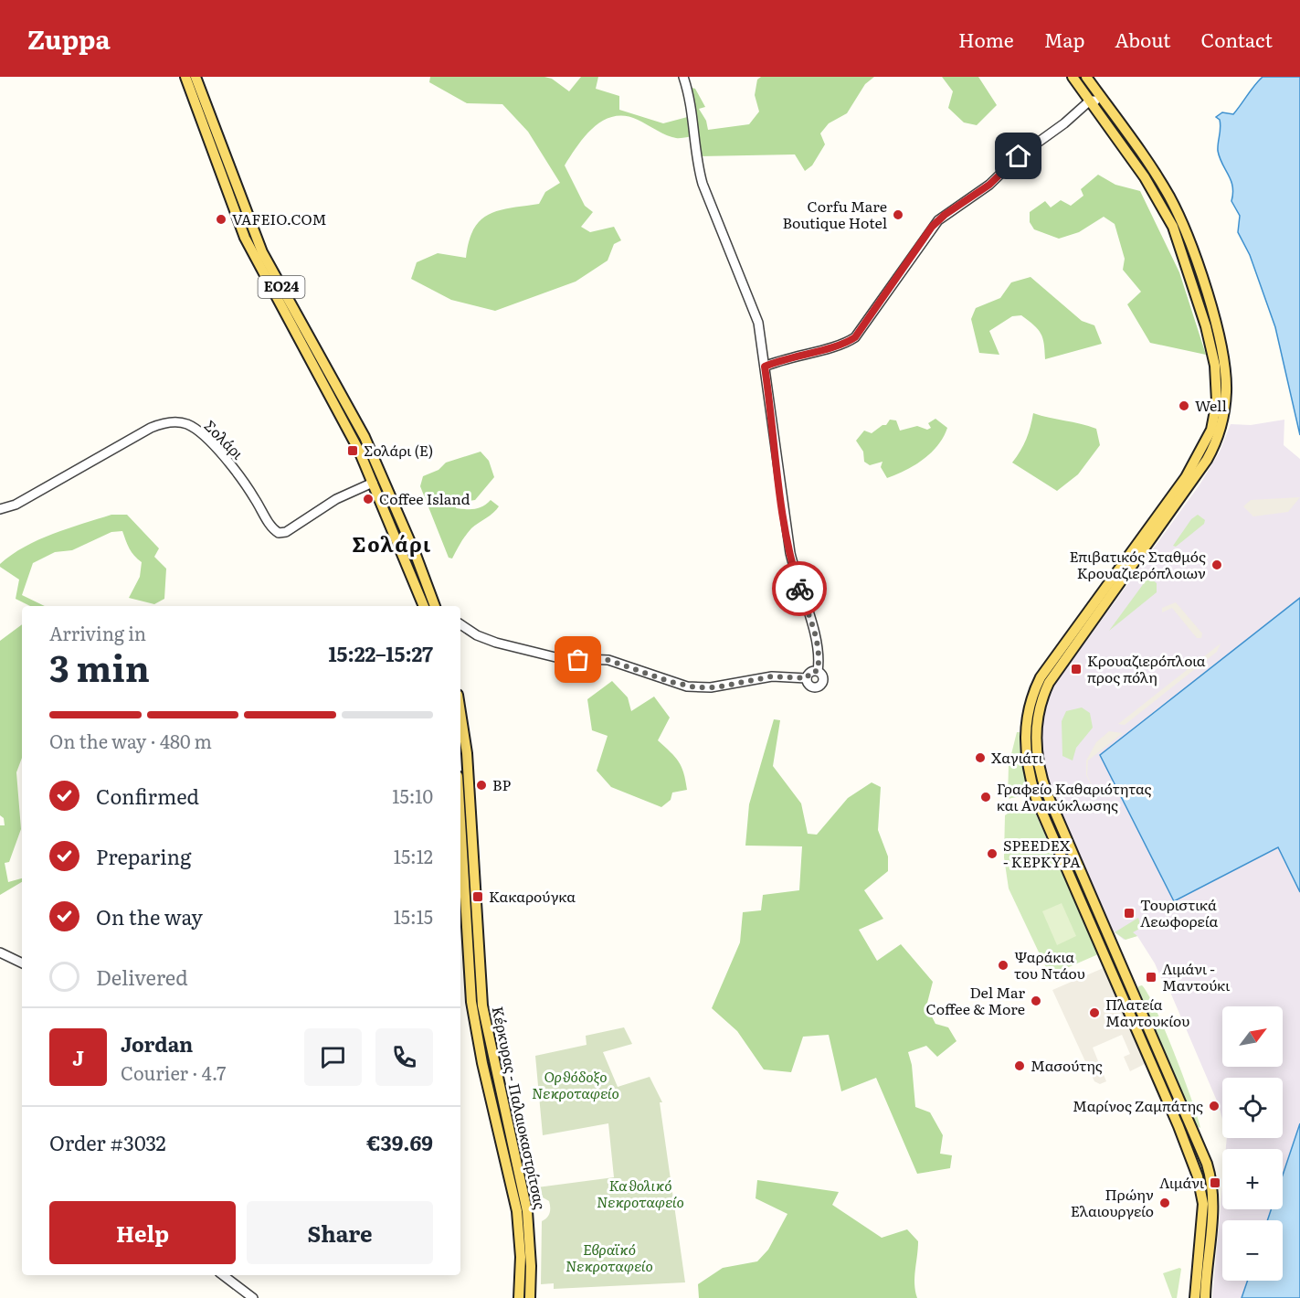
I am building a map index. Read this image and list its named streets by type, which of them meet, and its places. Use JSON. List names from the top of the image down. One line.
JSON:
{"streets":{"main road":["ΕΟ24","Κέρκυρας - Παλαιοκαστρίτσας"],"street":["Σολάρι"]},"crossings":[["ΕΟ24","Σολάρι"]],"districts":["Σολάρι"],"parks":["Ορθόδοξο Νεκροταφείο","Καθολικό Νεκροταφείο","Εβραϊκό Νεκροταφείο"],"places":{"other":["Corfu Mare Boutique Hotel","VAFEIO.COM","Well","Coffee Island","Επιβατικός Σταθμός Κρουαζιερόπλοιων","Χαγιάτι","BP","Γραφείο Καθαριότητας και Ανακύκλωσης","SPEEDEX - ΚΕΡΚΥΡΑ","Ψαράκια του Ντάου","Del Mar Coffee & More","Πλατεία Μαντουκίου","Μασούτης","Μαρίνος Ζαμπάτης","Πρώην Ελαιουργείο"],"transit":["Σολάρι (E)","Κρουαζιερόπλοια προς πόλη","Κακαρούγκα","Τουριστικά Λεωφορεία","Λιμάνι - Μαντούκι","Λιμάνι"]},"north":"top right","page":{"header":"Zuppa","nav":["Home","Map","About","Contact"],"heading":["3 min","Arriving in","15:22–15:27"],"panel":["Jordan","Courier · 4.7","Order #3032","€39.69"],"bar":"On the way · 480 m","list":[["Confirmed","15:10"],["Preparing","15:12"],["On the way","15:15"],"Delivered"],"map_buttons":["+","−"],"round":"J","buttons":["Help","Share"]}}
